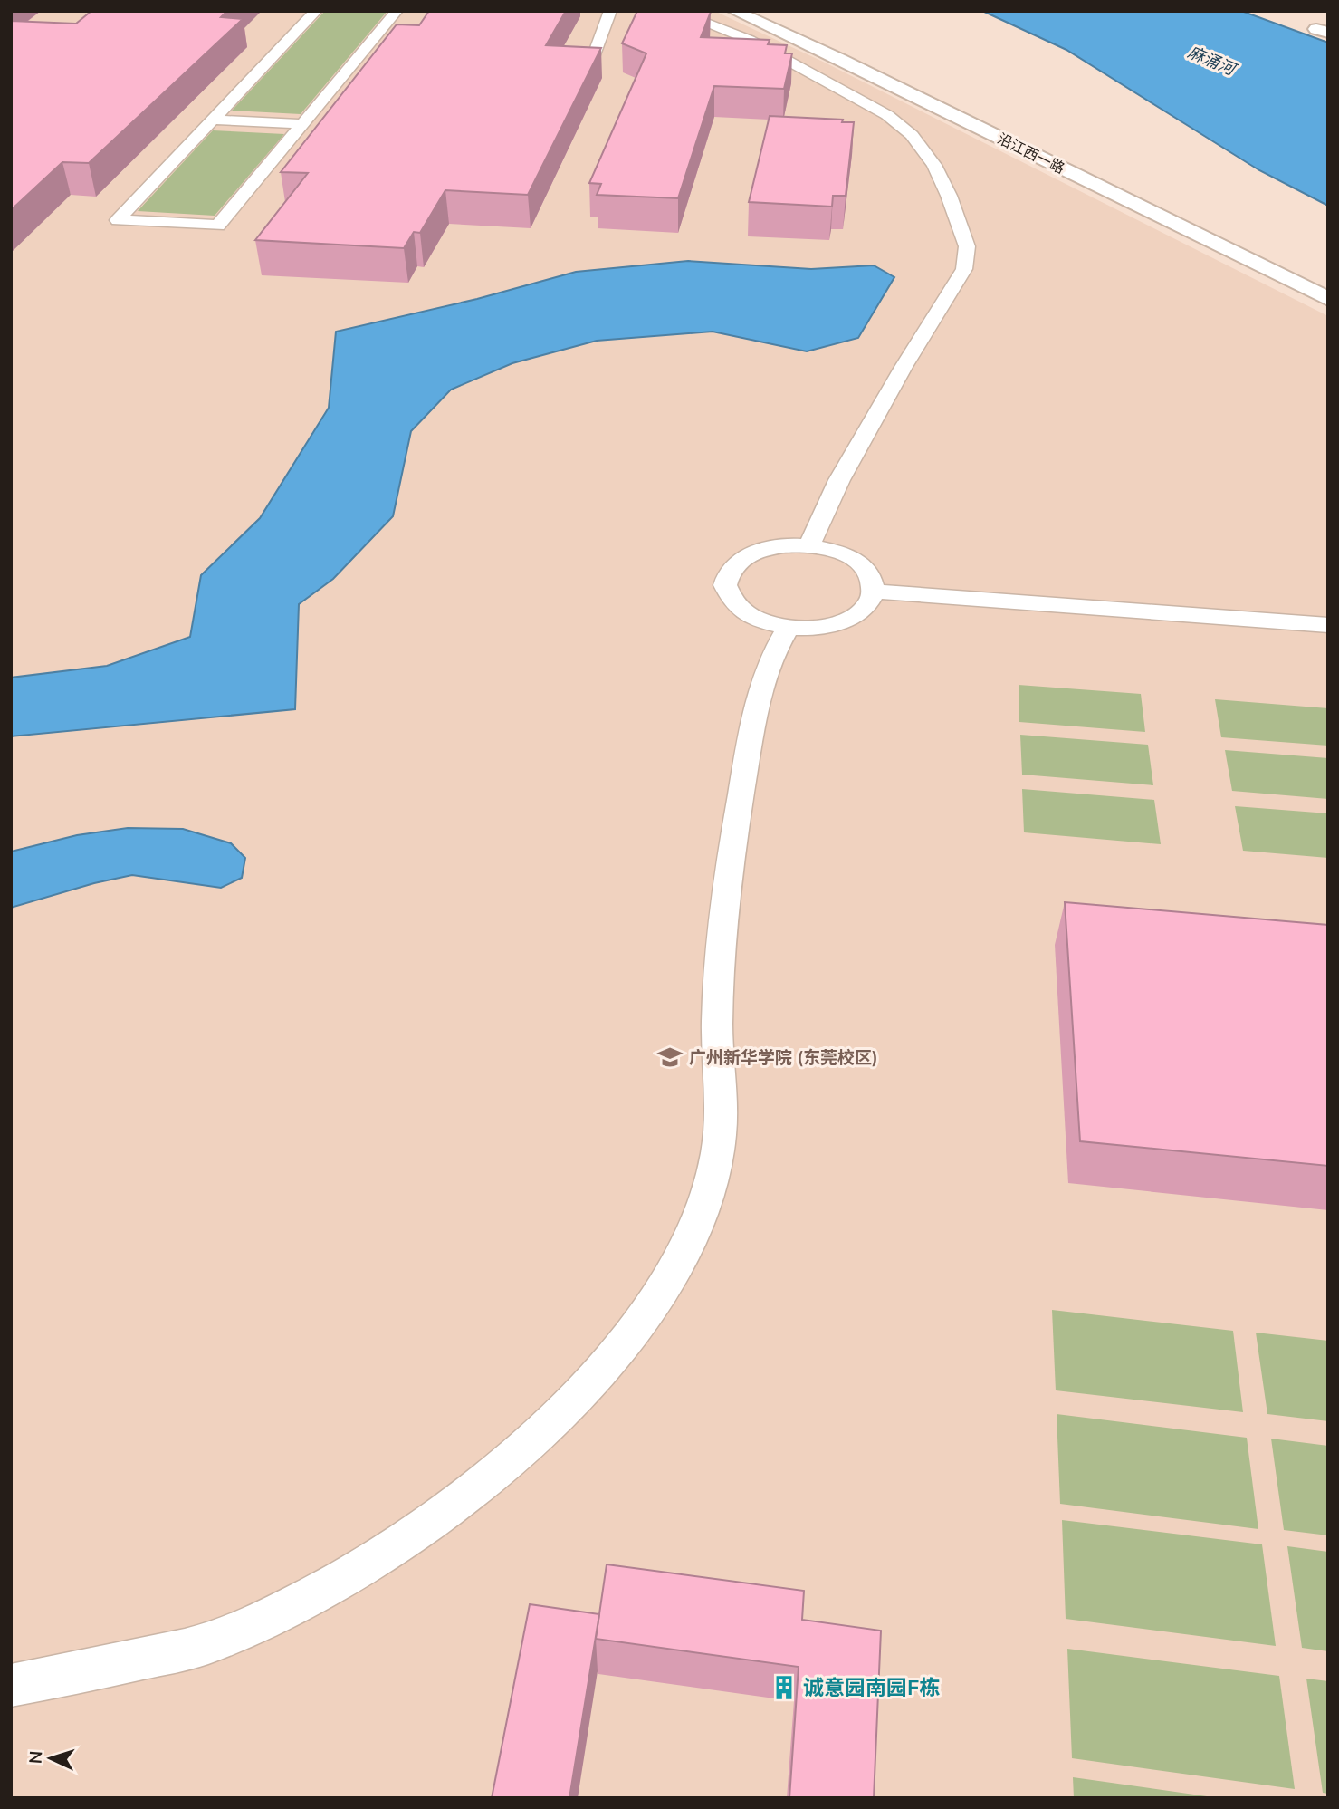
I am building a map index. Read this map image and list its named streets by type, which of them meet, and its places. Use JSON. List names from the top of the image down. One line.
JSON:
{"streets":{"street":["沿江西一路"]},"water":["麻涌河"],"places":{"school or university":["广州新华学院 (东莞校区)"],"building":["诚意园南园F栋"]},"north":"left"}
